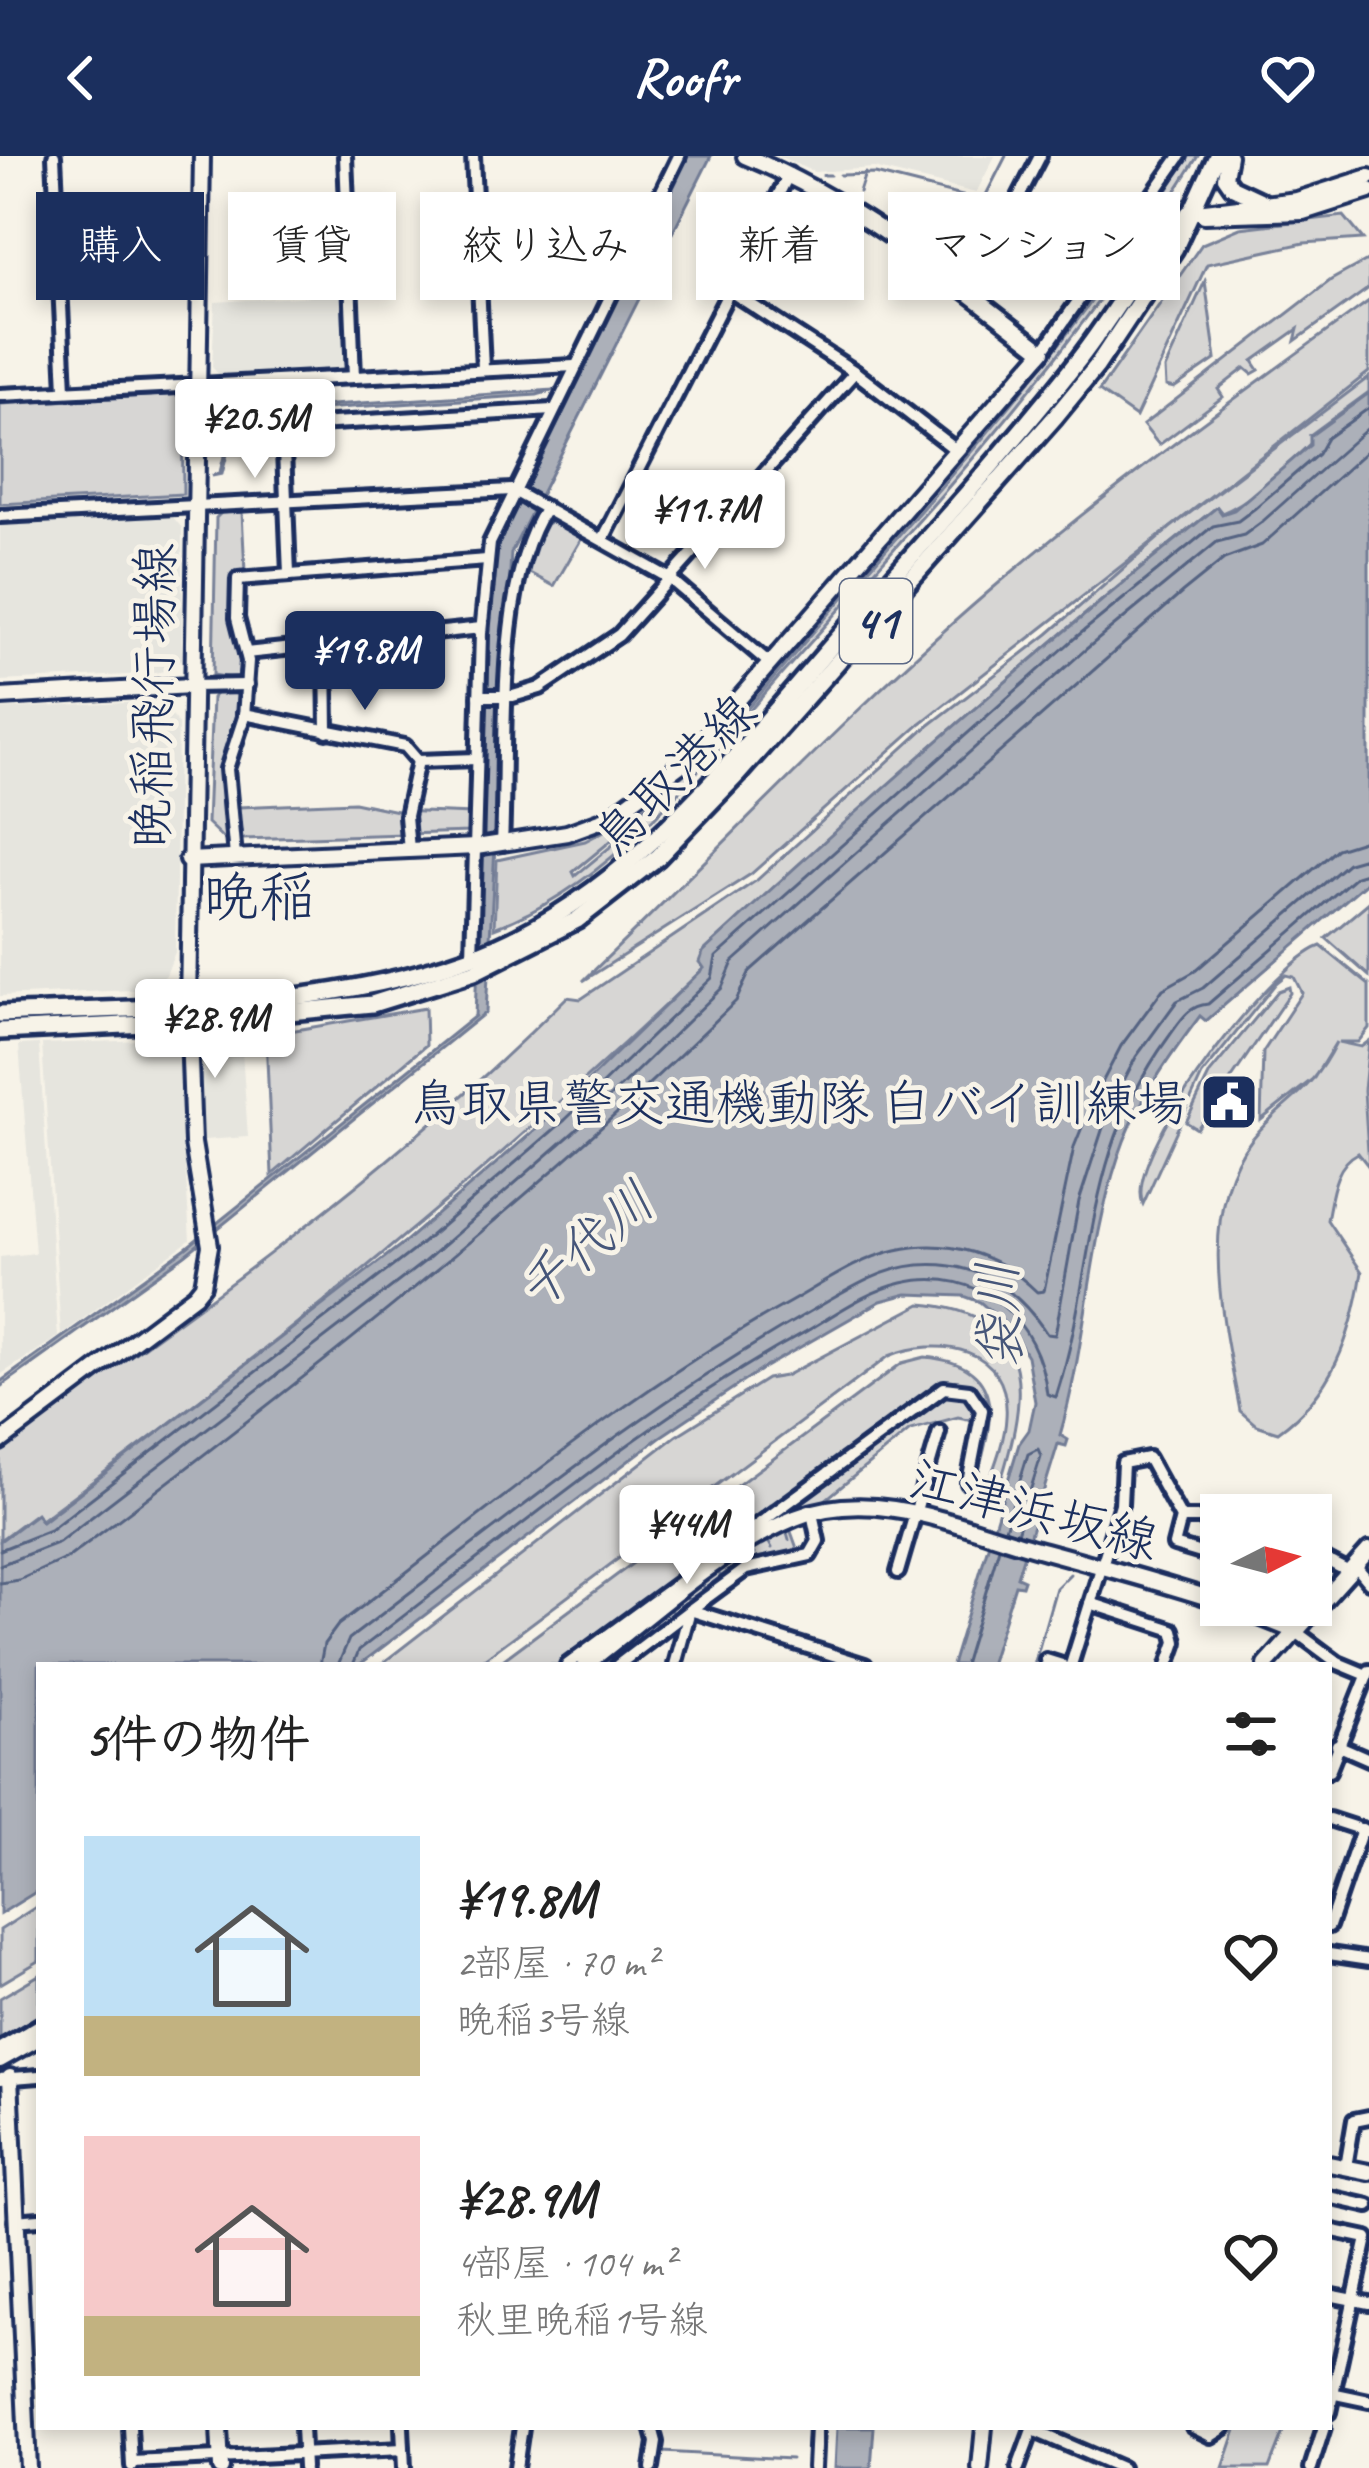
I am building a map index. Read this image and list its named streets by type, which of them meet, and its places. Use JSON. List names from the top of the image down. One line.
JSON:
{"streets":{"main road":["41","鳥取港線"],"street":["晩稲飛行場線","江津浜坂線"]},"crossings":[["晩稲飛行場線","鳥取港線"]],"districts":["晩稲"],"water":["千代川","袋川"],"places":{"public building":["鳥取県警交通機動隊 白バイ訓練場"]},"north":"right","page":{"header":"Roofr","chip":["購入","賃貸","絞り込み","新着","マンション"],"price":["¥20.5M","¥11.7M","¥19.8M","¥28.9M","¥44M"],"heading":"5件の物件","list":[{"name":"¥19.8M","note":"2部屋 · 70 m² · 晩稲3号線"},{"name":"¥28.9M","note":"4部屋 · 104 m² · 秋里晩稲1号線"}]}}
